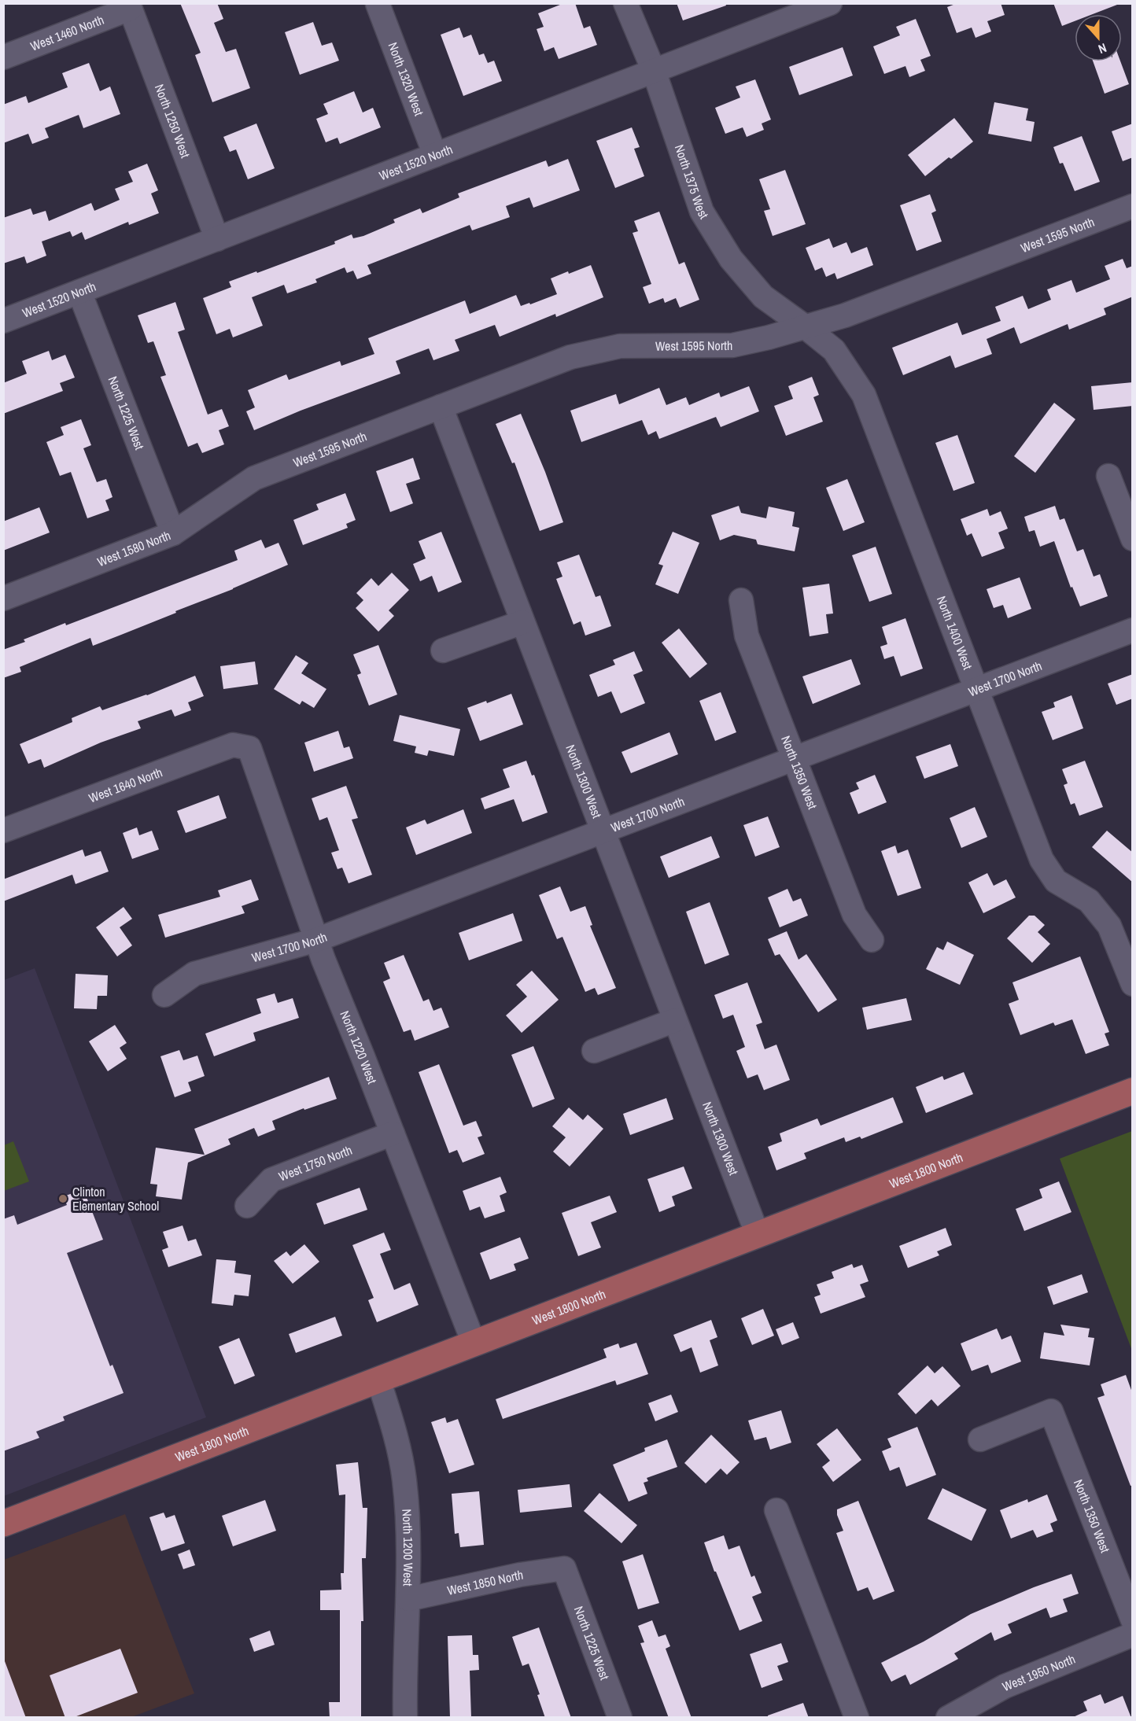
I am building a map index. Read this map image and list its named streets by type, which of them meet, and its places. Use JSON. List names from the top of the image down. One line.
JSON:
{"streets":{"main road":["West 1800 North"],"street":["West 1460 North","North 1320 West","North 1250 West","West 1520 North","North 1375 West","West 1595 North","North 1225 West","West 1580 North","North 1400 West","West 1700 North","North 1350 West","North 1300 West","West 1640 North","North 1220 West","West 1750 North","North 1200 West","West 1850 North","West 1950 North"]},"crossings":[["West 1460 North","North 1250 West"],["North 1320 West","West 1520 North"],["North 1250 West","West 1520 North"],["West 1520 North","North 1375 West"],["West 1520 North","North 1225 West"],["North 1375 West","West 1595 North"],["North 1375 West","North 1400 West"],["West 1595 North","West 1580 North"],["West 1595 North","North 1400 West"],["West 1595 North","North 1300 West"],["North 1225 West","West 1580 North"],["North 1225 West","West 1850 North"],["North 1400 West","West 1700 North"],["West 1700 North","North 1350 West"],["West 1700 North","North 1300 West"],["West 1700 North","North 1220 West"],["North 1300 West","West 1800 North"],["West 1640 North","North 1220 West"],["North 1220 West","West 1750 North"],["North 1220 West","West 1800 North"],["West 1800 North","North 1200 West"],["North 1200 West","West 1850 North"]],"places":["Clinton Elementary School"],"north":"bottom"}
